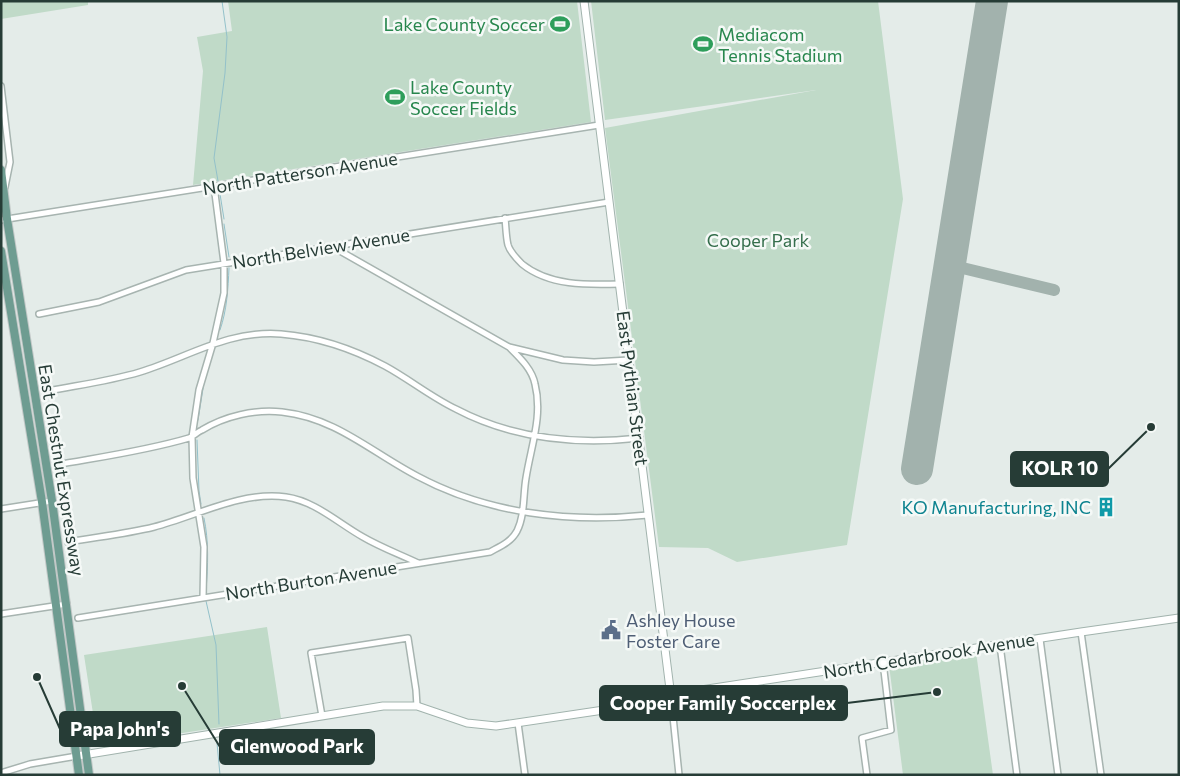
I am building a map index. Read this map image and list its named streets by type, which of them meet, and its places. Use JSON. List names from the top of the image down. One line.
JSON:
{"streets":{"main road":["East Chestnut Expressway"],"street":["North Patterson Avenue","North Belview Avenue","East Pythian Street","North Burton Avenue","North Cedarbrook Avenue"]},"crossings":[["North Patterson Avenue","East Pythian Street"],["North Patterson Avenue","East Chestnut Expressway"],["North Belview Avenue","East Pythian Street"],["East Pythian Street","North Cedarbrook Avenue"],["East Chestnut Expressway","North Cedarbrook Avenue"]],"parks":["Cooper Park"],"places":{"sports":["Lake County Soccer","Mediacom Tennis Stadium","Lake County Soccer Fields"],"other":["KOLR 10","Papa John's","Glenwood Park","Cooper Family Soccerplex"],"building":["KO Manufacturing, INC"],"public building":["Ashley House Foster Care"]}}
